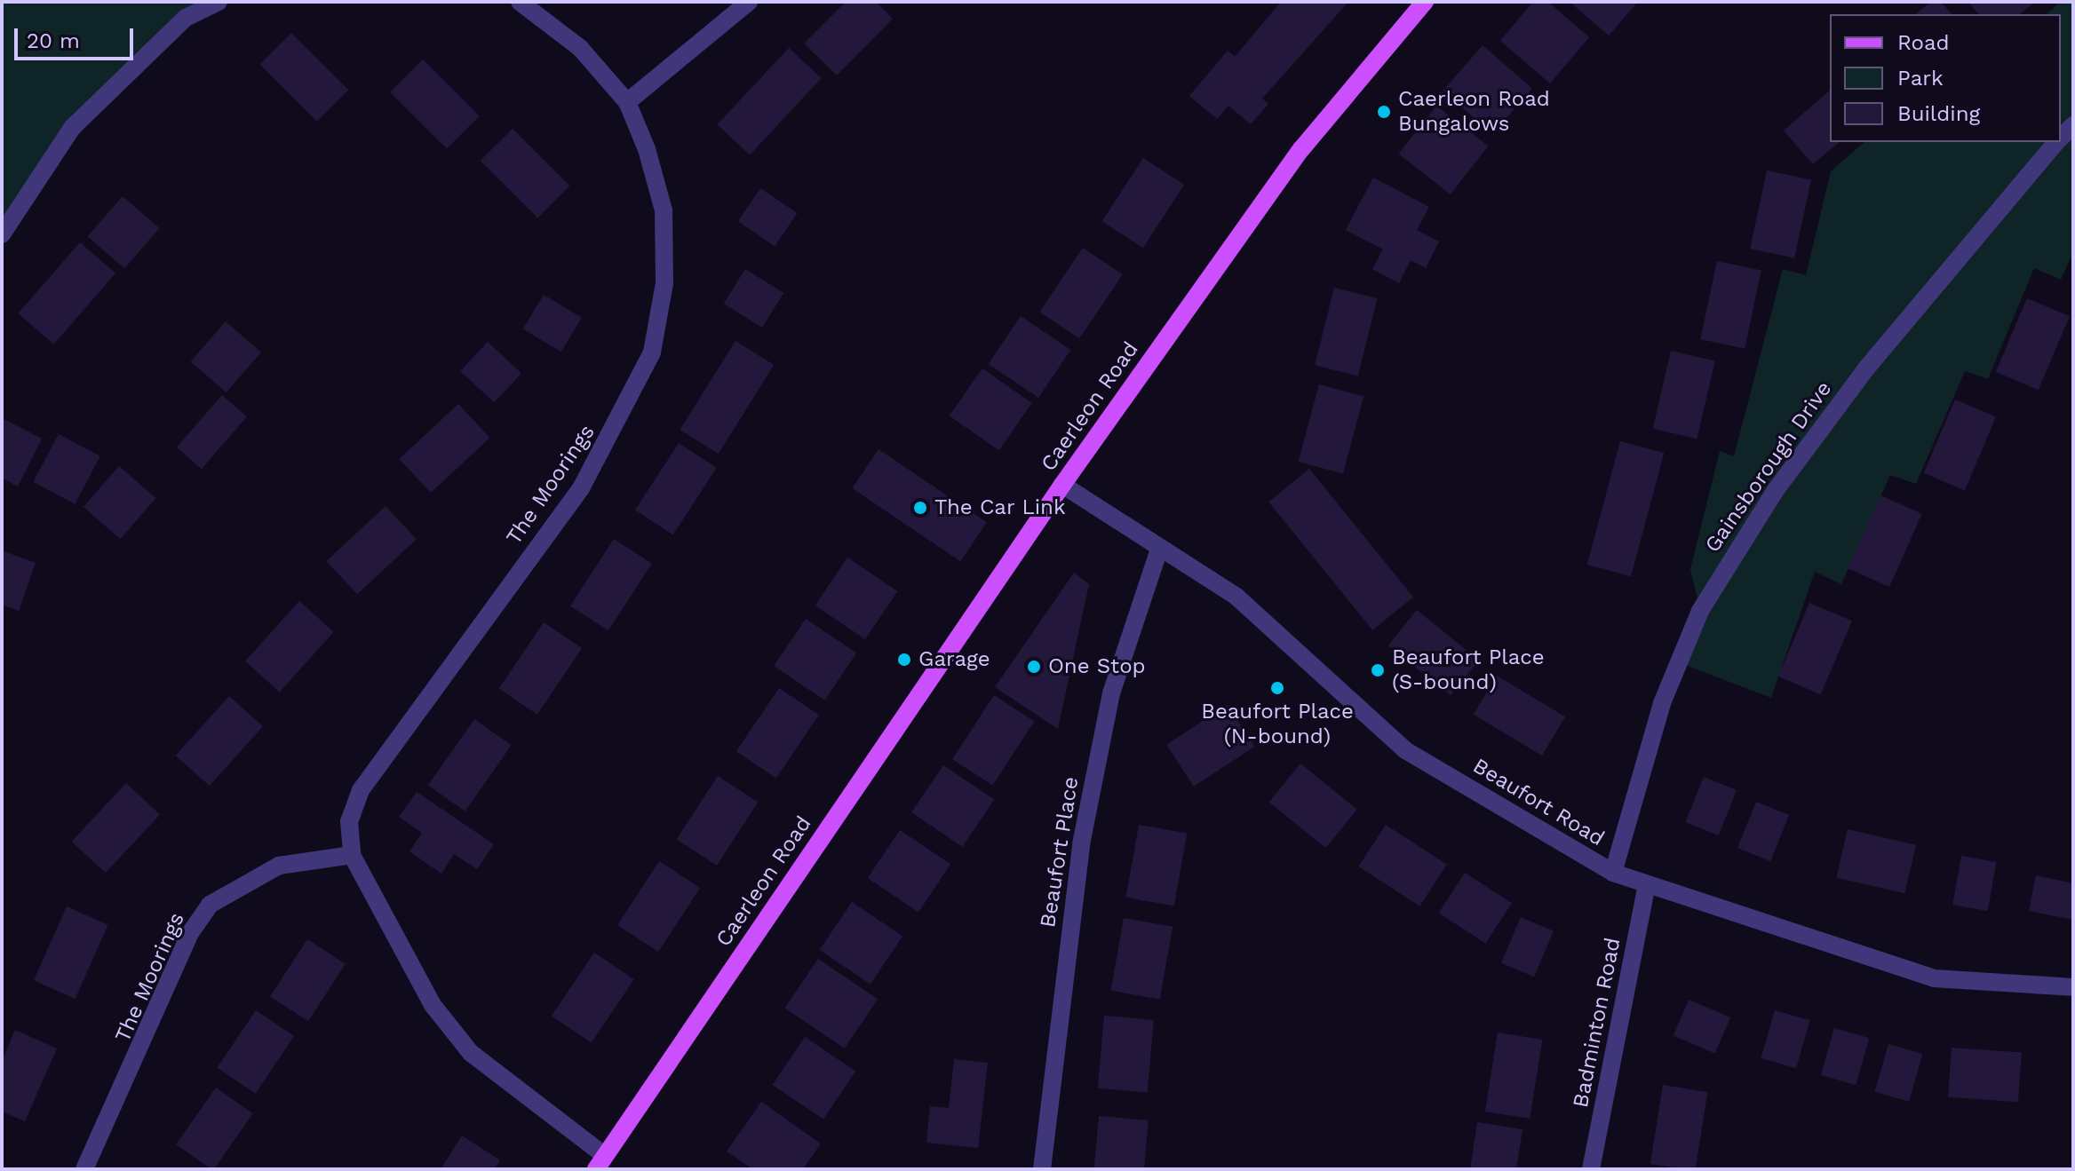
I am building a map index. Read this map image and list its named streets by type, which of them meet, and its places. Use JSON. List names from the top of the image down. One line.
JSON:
{"streets":{"main road":["Caerleon Road"],"street":["Gainsborough Drive","The Moorings","Beaufort Road","Beaufort Place","Badminton Road"]},"crossings":[["Caerleon Road","The Moorings"],["Caerleon Road","Beaufort Road"],["Gainsborough Drive","Beaufort Road"],["Beaufort Road","Beaufort Place"],["Beaufort Road","Badminton Road"]],"places":["Caerleon Road Bungalows","The Car Link","Garage","One Stop","Beaufort Place (S-bound)","Beaufort Place (N-bound)"],"legend":["Road","Park","Building"],"scale_bar":"20 m"}
